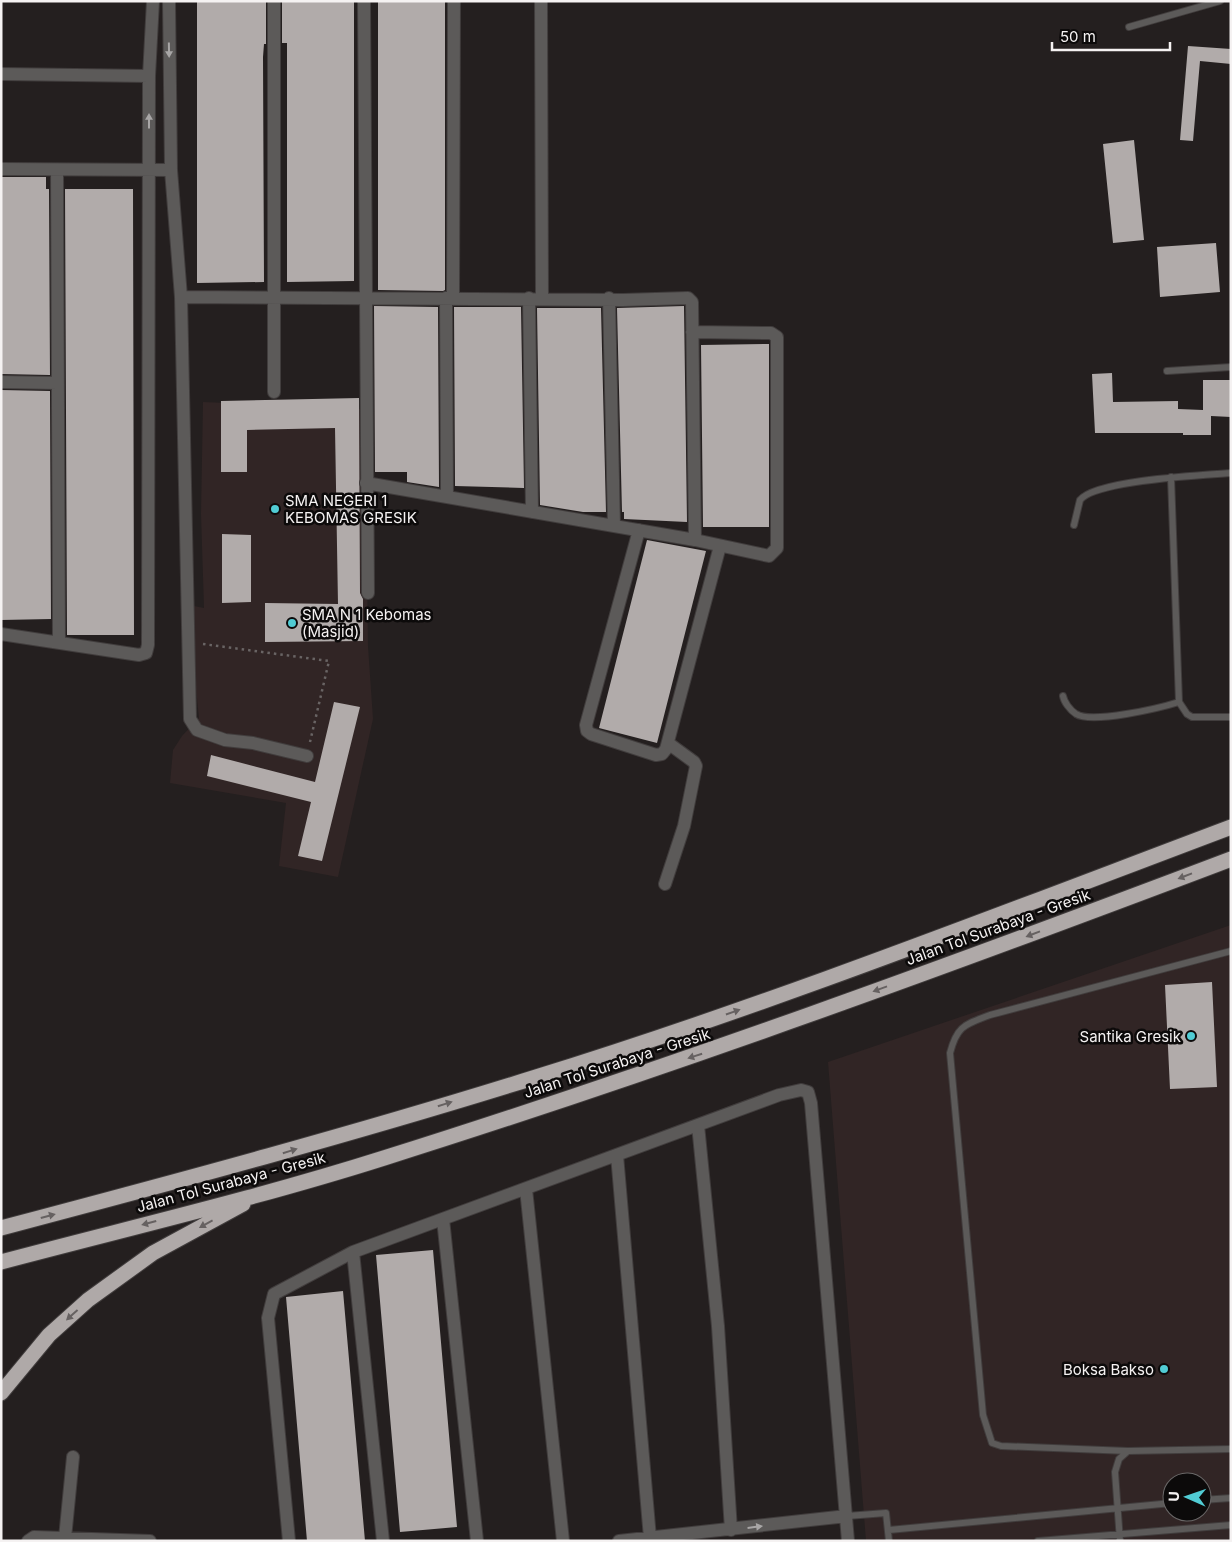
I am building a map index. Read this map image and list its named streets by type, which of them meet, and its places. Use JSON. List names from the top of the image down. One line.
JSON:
{"streets":{"highway":["Jalan Tol Surabaya - Gresik"]},"places":["SMA NEGERI 1 KEBOMAS GRESIK","SMA N 1 Kebomas (Masjid)","Santika Gresik","Boksa Bakso"],"scale_bar":"50 m","north":"left"}
